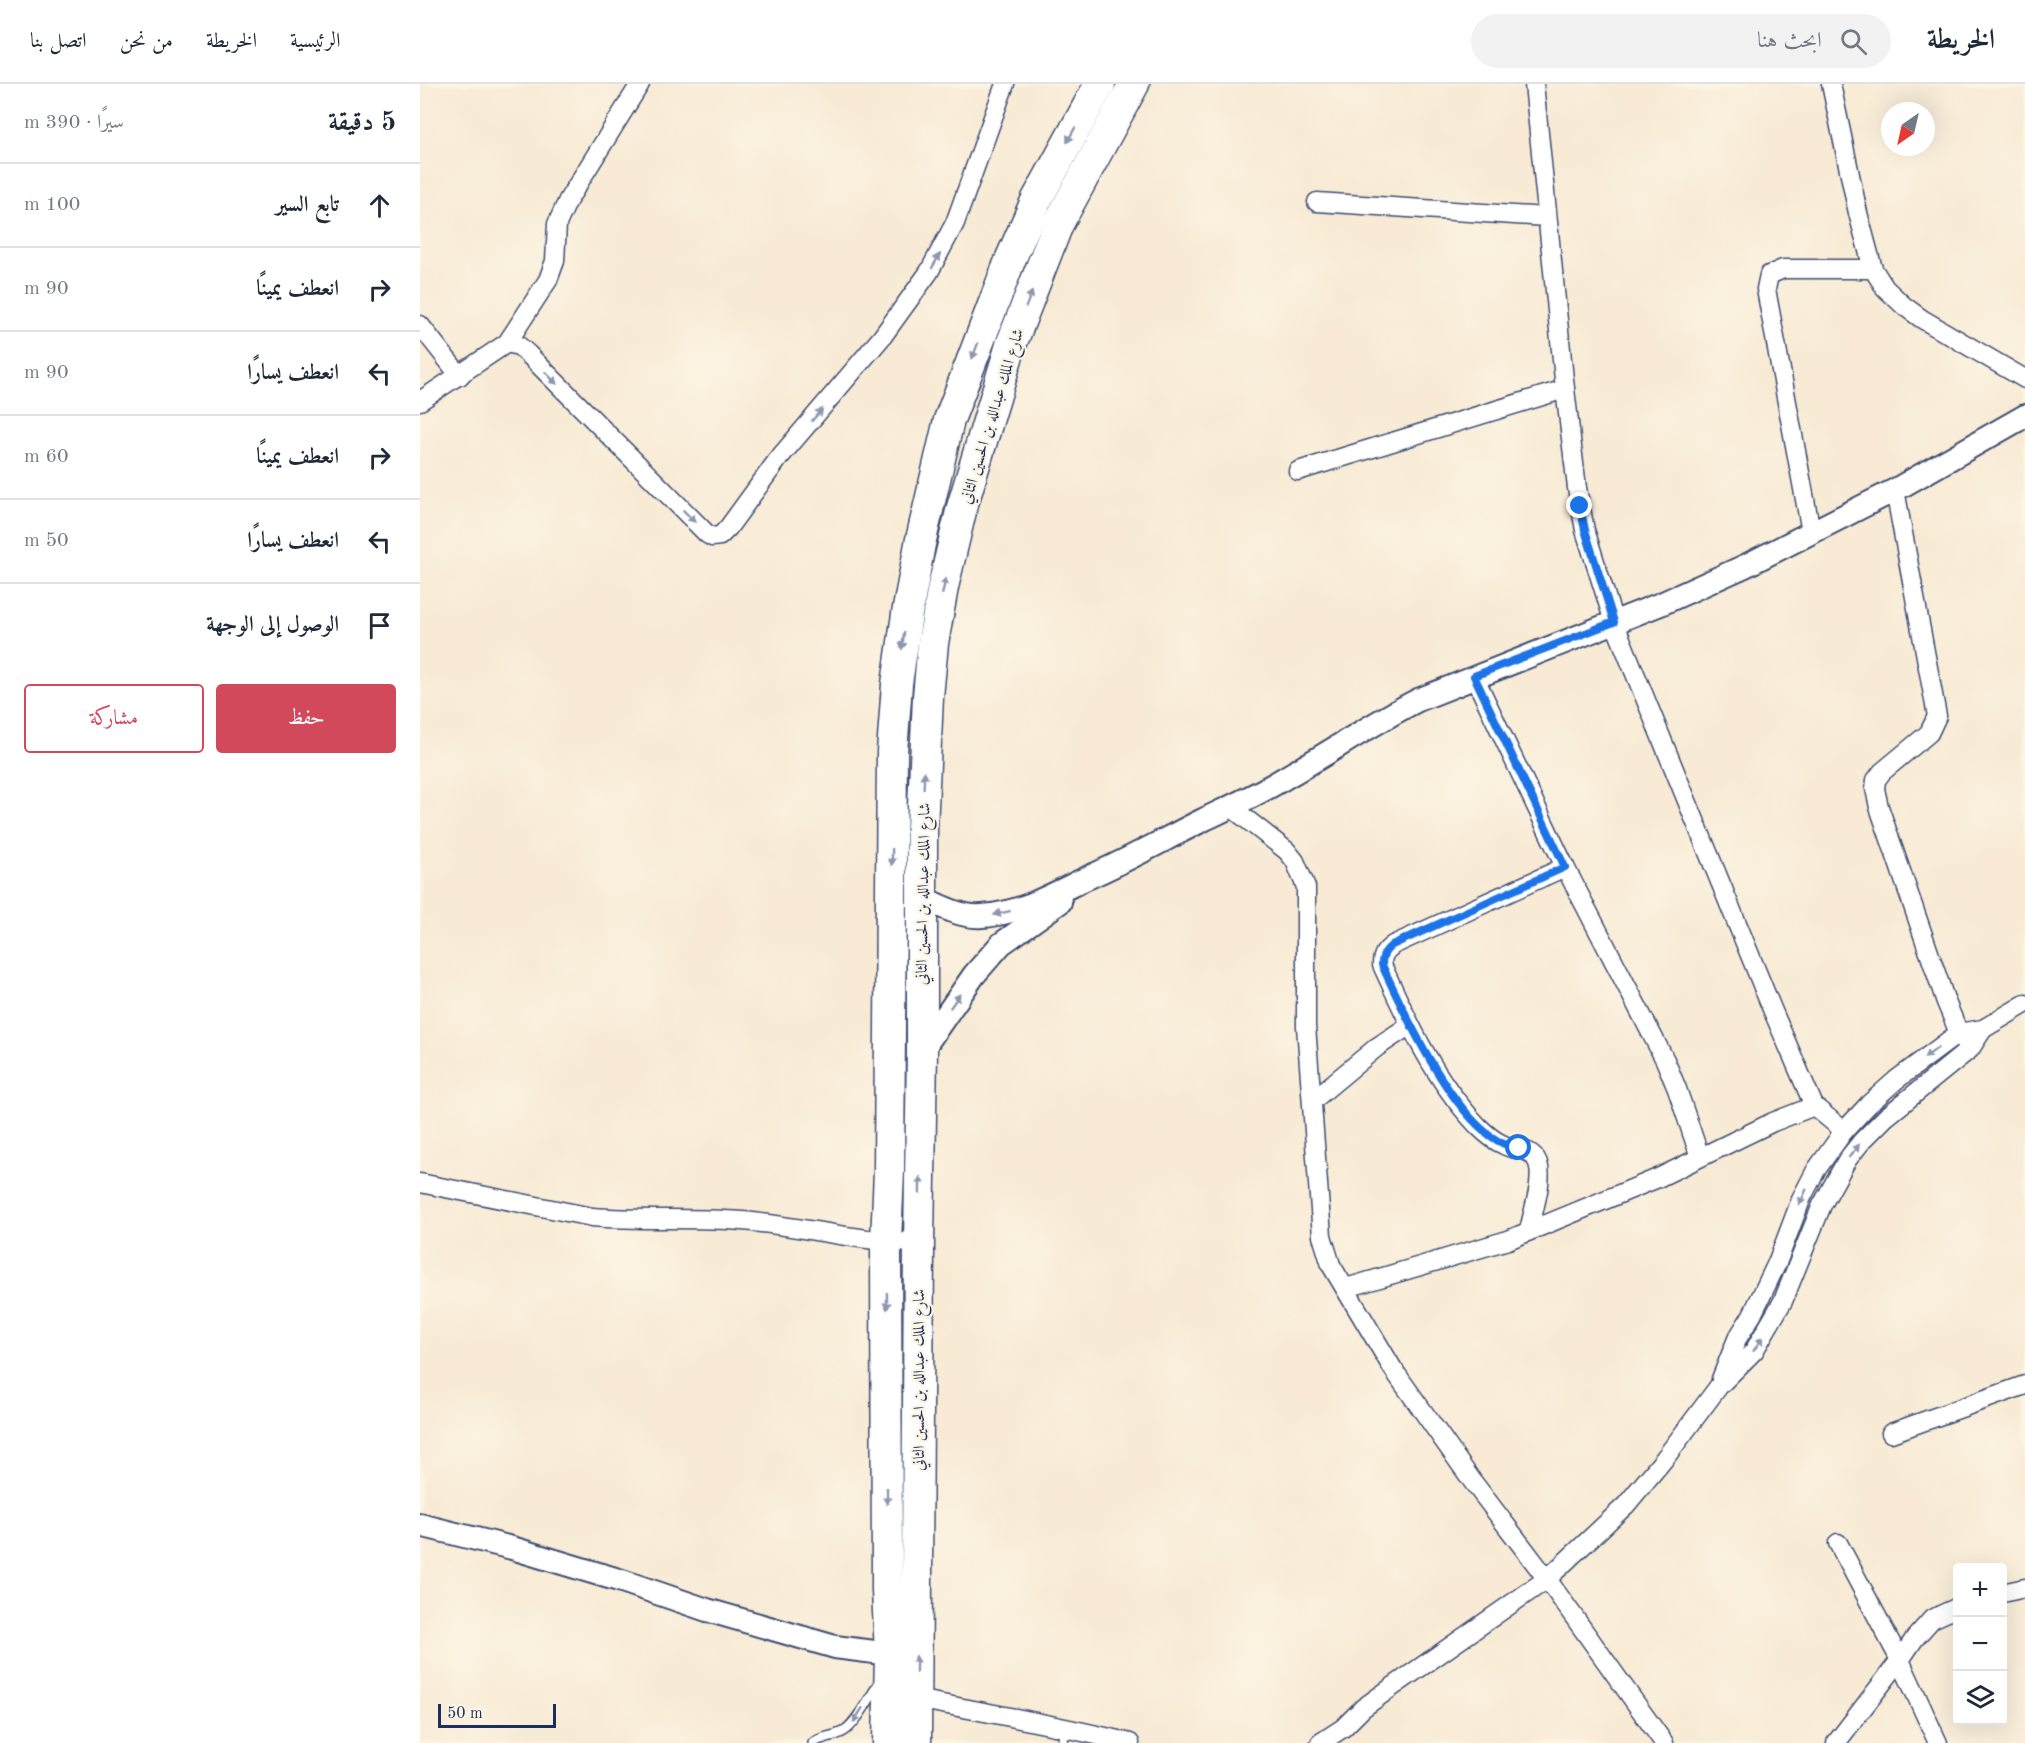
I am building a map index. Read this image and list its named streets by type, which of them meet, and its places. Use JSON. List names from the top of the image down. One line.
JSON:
{"streets":{"highway":["شارع الملك عبدالله بن الحسين الثاني"]},"scale_bar":"50 m","north":"bottom left","page":{"header":"الخريطة","search":"ابحث هنا","nav":["الرئيسية","الخريطة","من نحن","اتصل بنا"],"heading":["5 دقيقة","سيرًا · 390 m"],"list":[["تابع السير","100 m"],["انعطف يمينًا","90 m"],["انعطف يسارًا","90 m"],["انعطف يمينًا","60 m"],["انعطف يسارًا","50 m"],"الوصول إلى الوجهة"],"buttons":["حفظ","مشاركة"],"map_buttons":["+","−"],"scale":"50 m"}}
